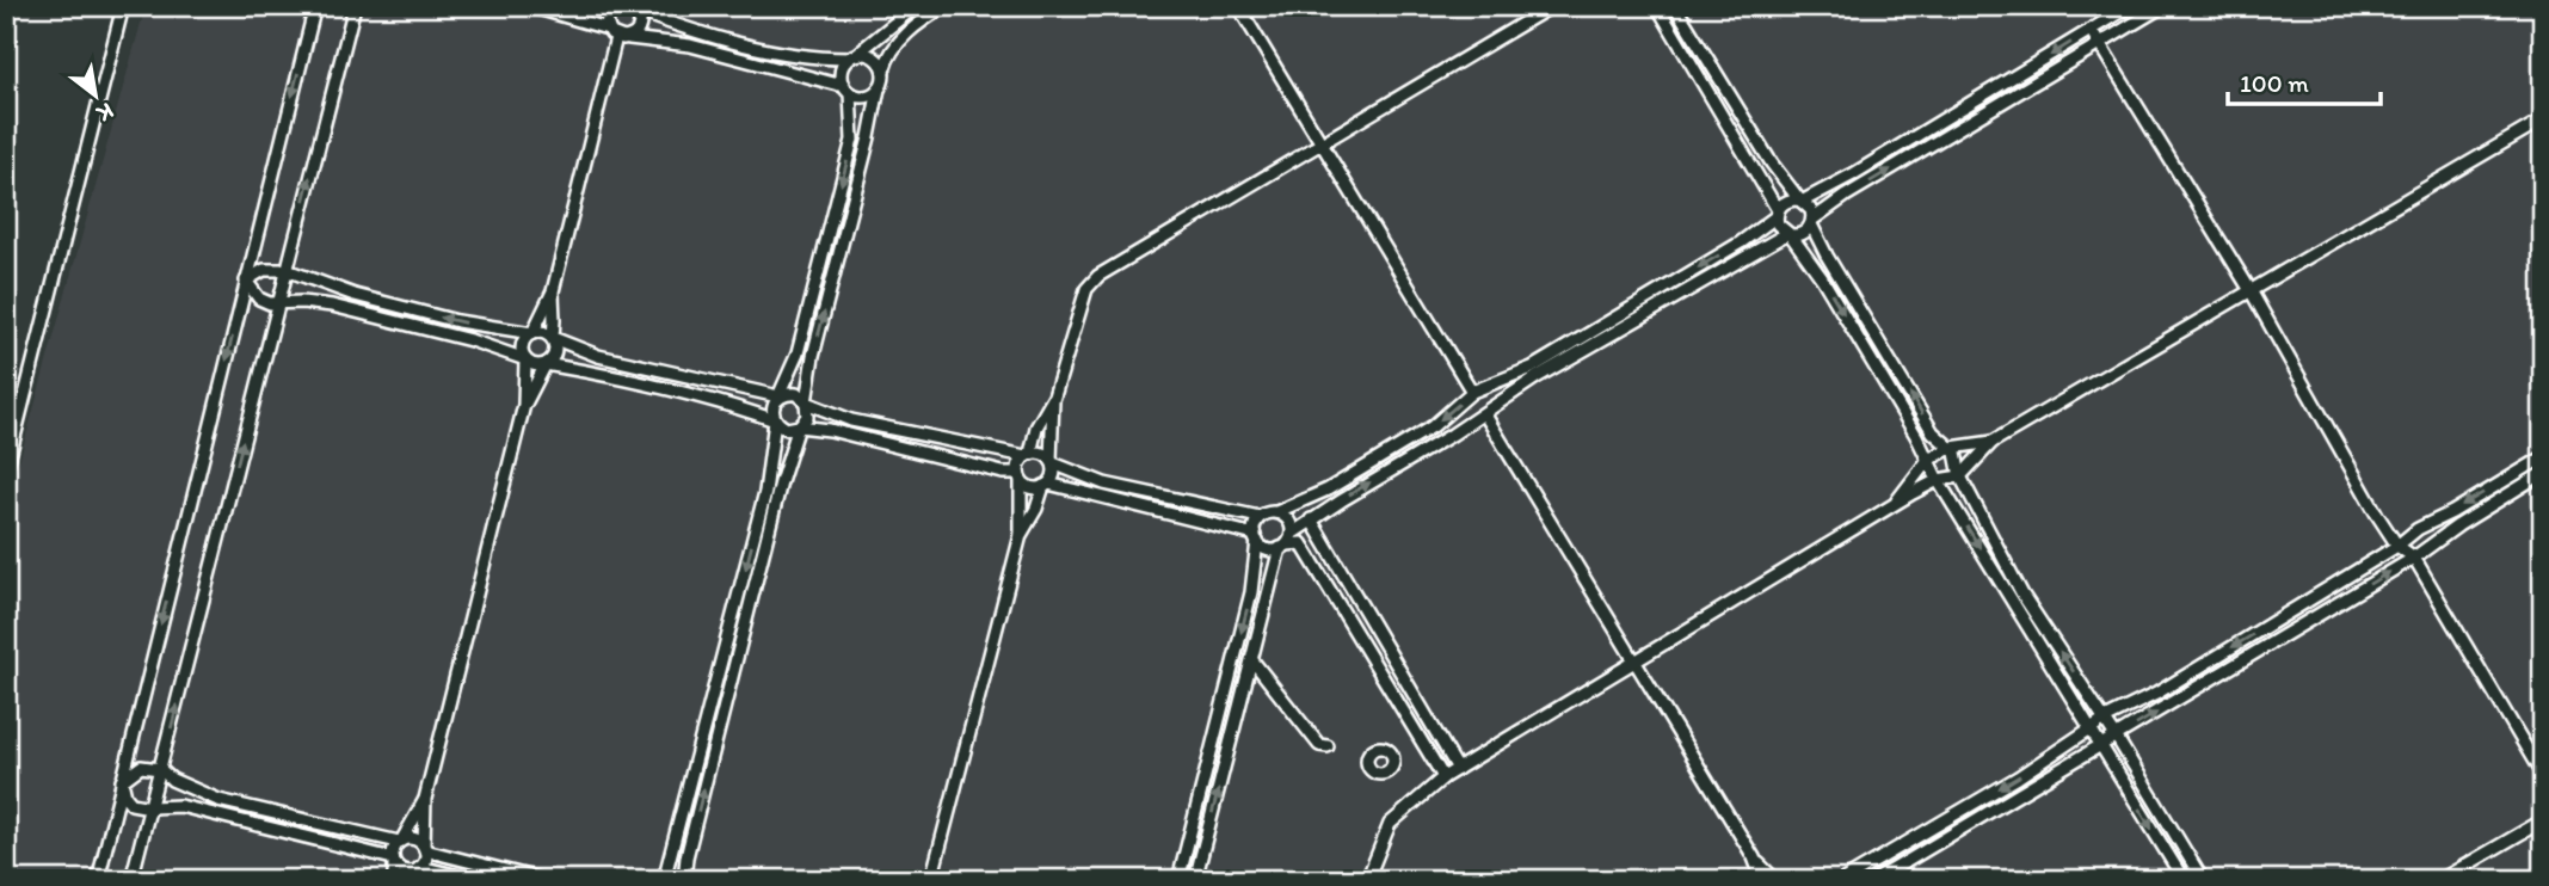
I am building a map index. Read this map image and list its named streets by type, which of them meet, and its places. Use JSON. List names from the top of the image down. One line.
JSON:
{"scale_bar":"100 m","north":"bottom right"}
